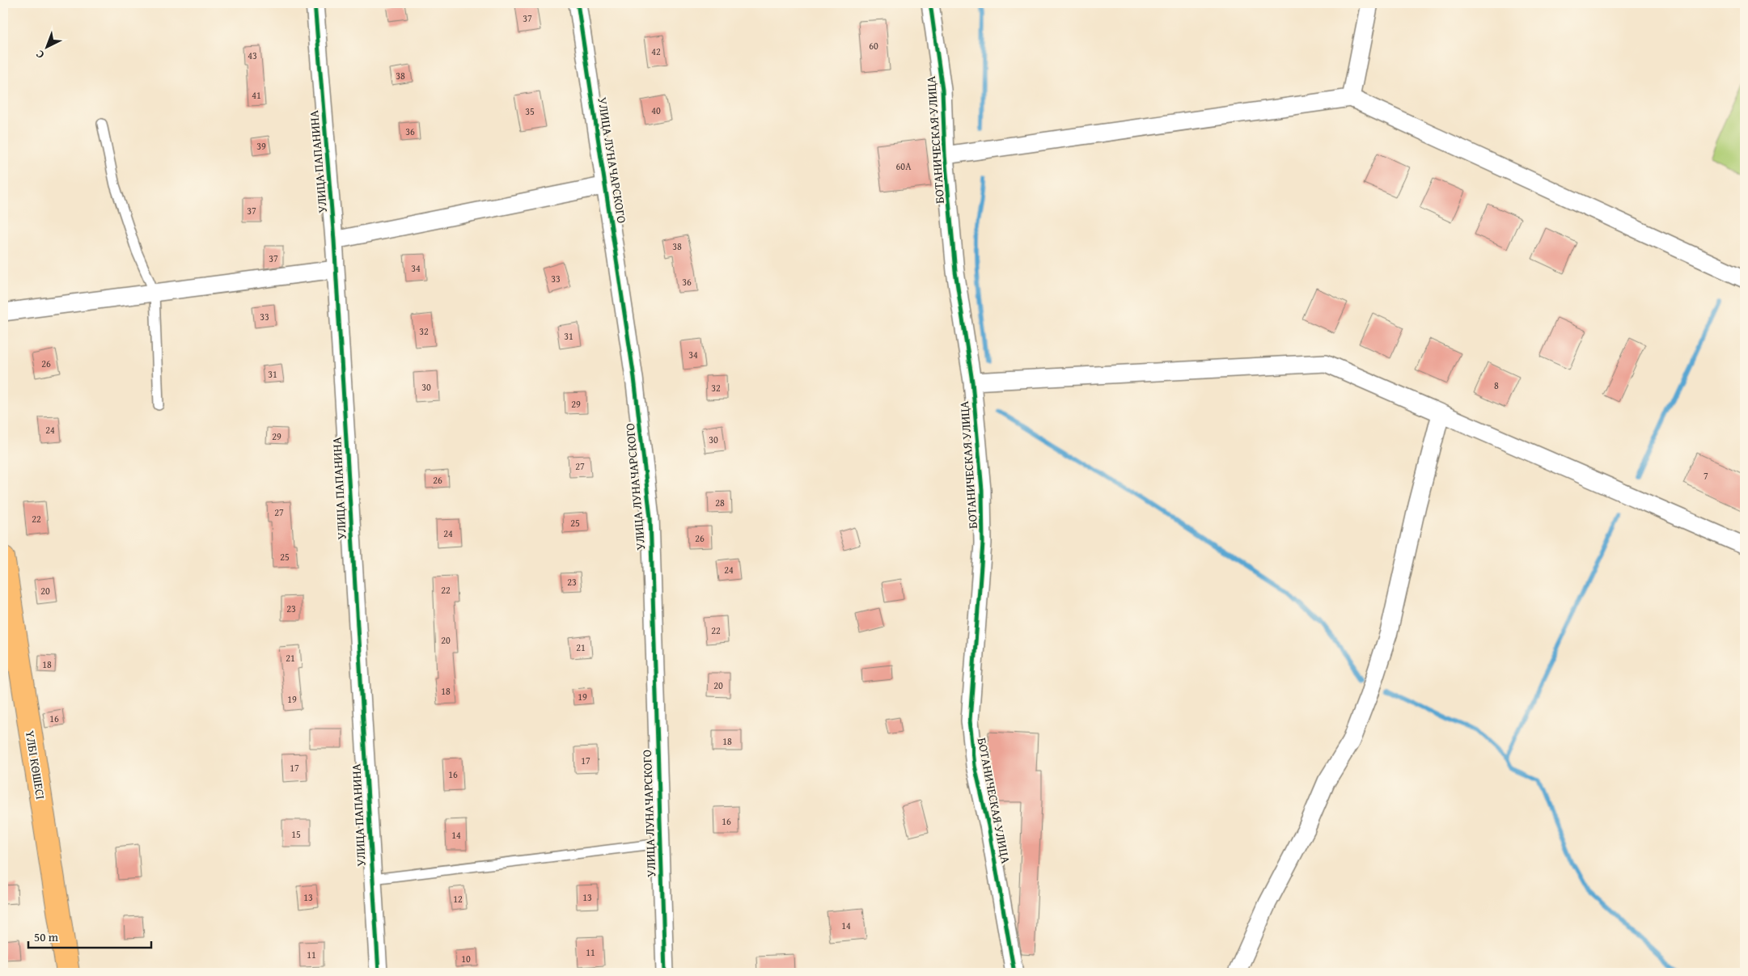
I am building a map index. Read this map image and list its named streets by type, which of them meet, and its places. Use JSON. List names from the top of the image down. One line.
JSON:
{"streets":{"main road":["ҮЛБІ КӨШЕСІ"],"street":["БОТАНИЧЕСКАЯ УЛИЦА","УЛИЦА ЛУНАЧАРСКОГО","УЛИЦА ПАПАНИНА"]},"house_numbers":["37","60","42","43","38","41","40","35","36","39","60А","37","38","37","34","33","36","33","32","31","34","26","31","8","30","32","29","24","29","30","27","7","26","28","27","22","25","24","26","25","24","23","22","20","23","22","20","21","21","18","20","18","19","19","16","18","17","17","16","16","15","14","13","13","12","14","11","11","10"],"scale_bar":"50 m","north":"bottom left"}
